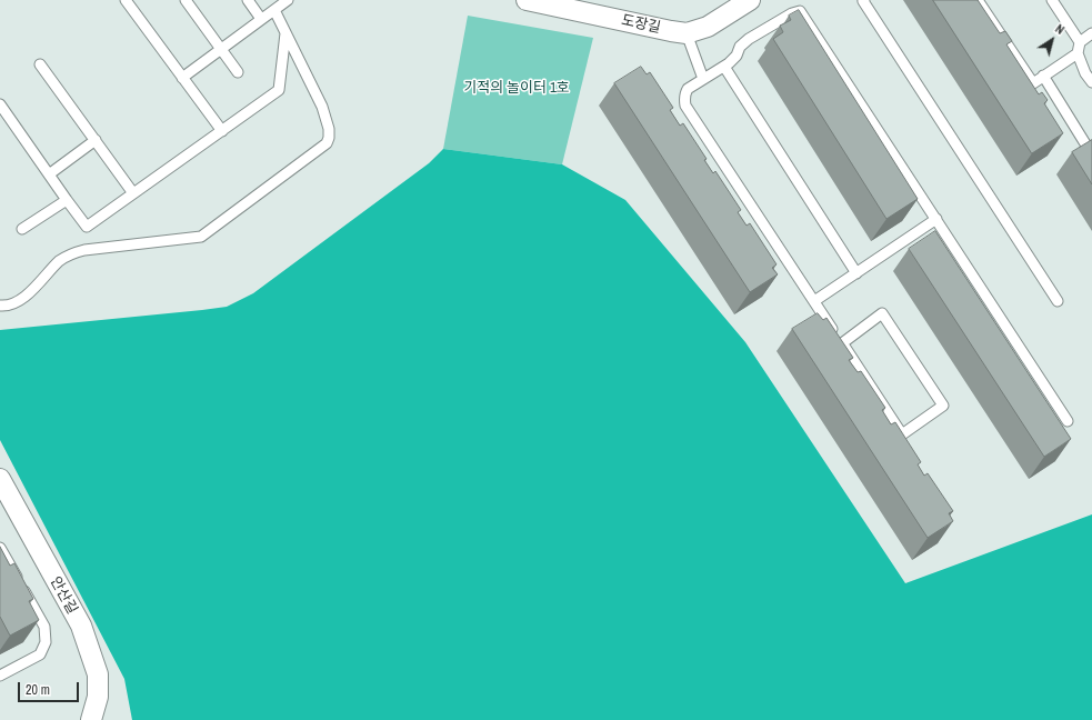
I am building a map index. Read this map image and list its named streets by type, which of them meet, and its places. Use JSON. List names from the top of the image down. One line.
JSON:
{"streets":{"street":["도장길","안산길"]},"parks":["기적의 놀이터 1호"],"scale_bar":"20 m","north":"top right"}
